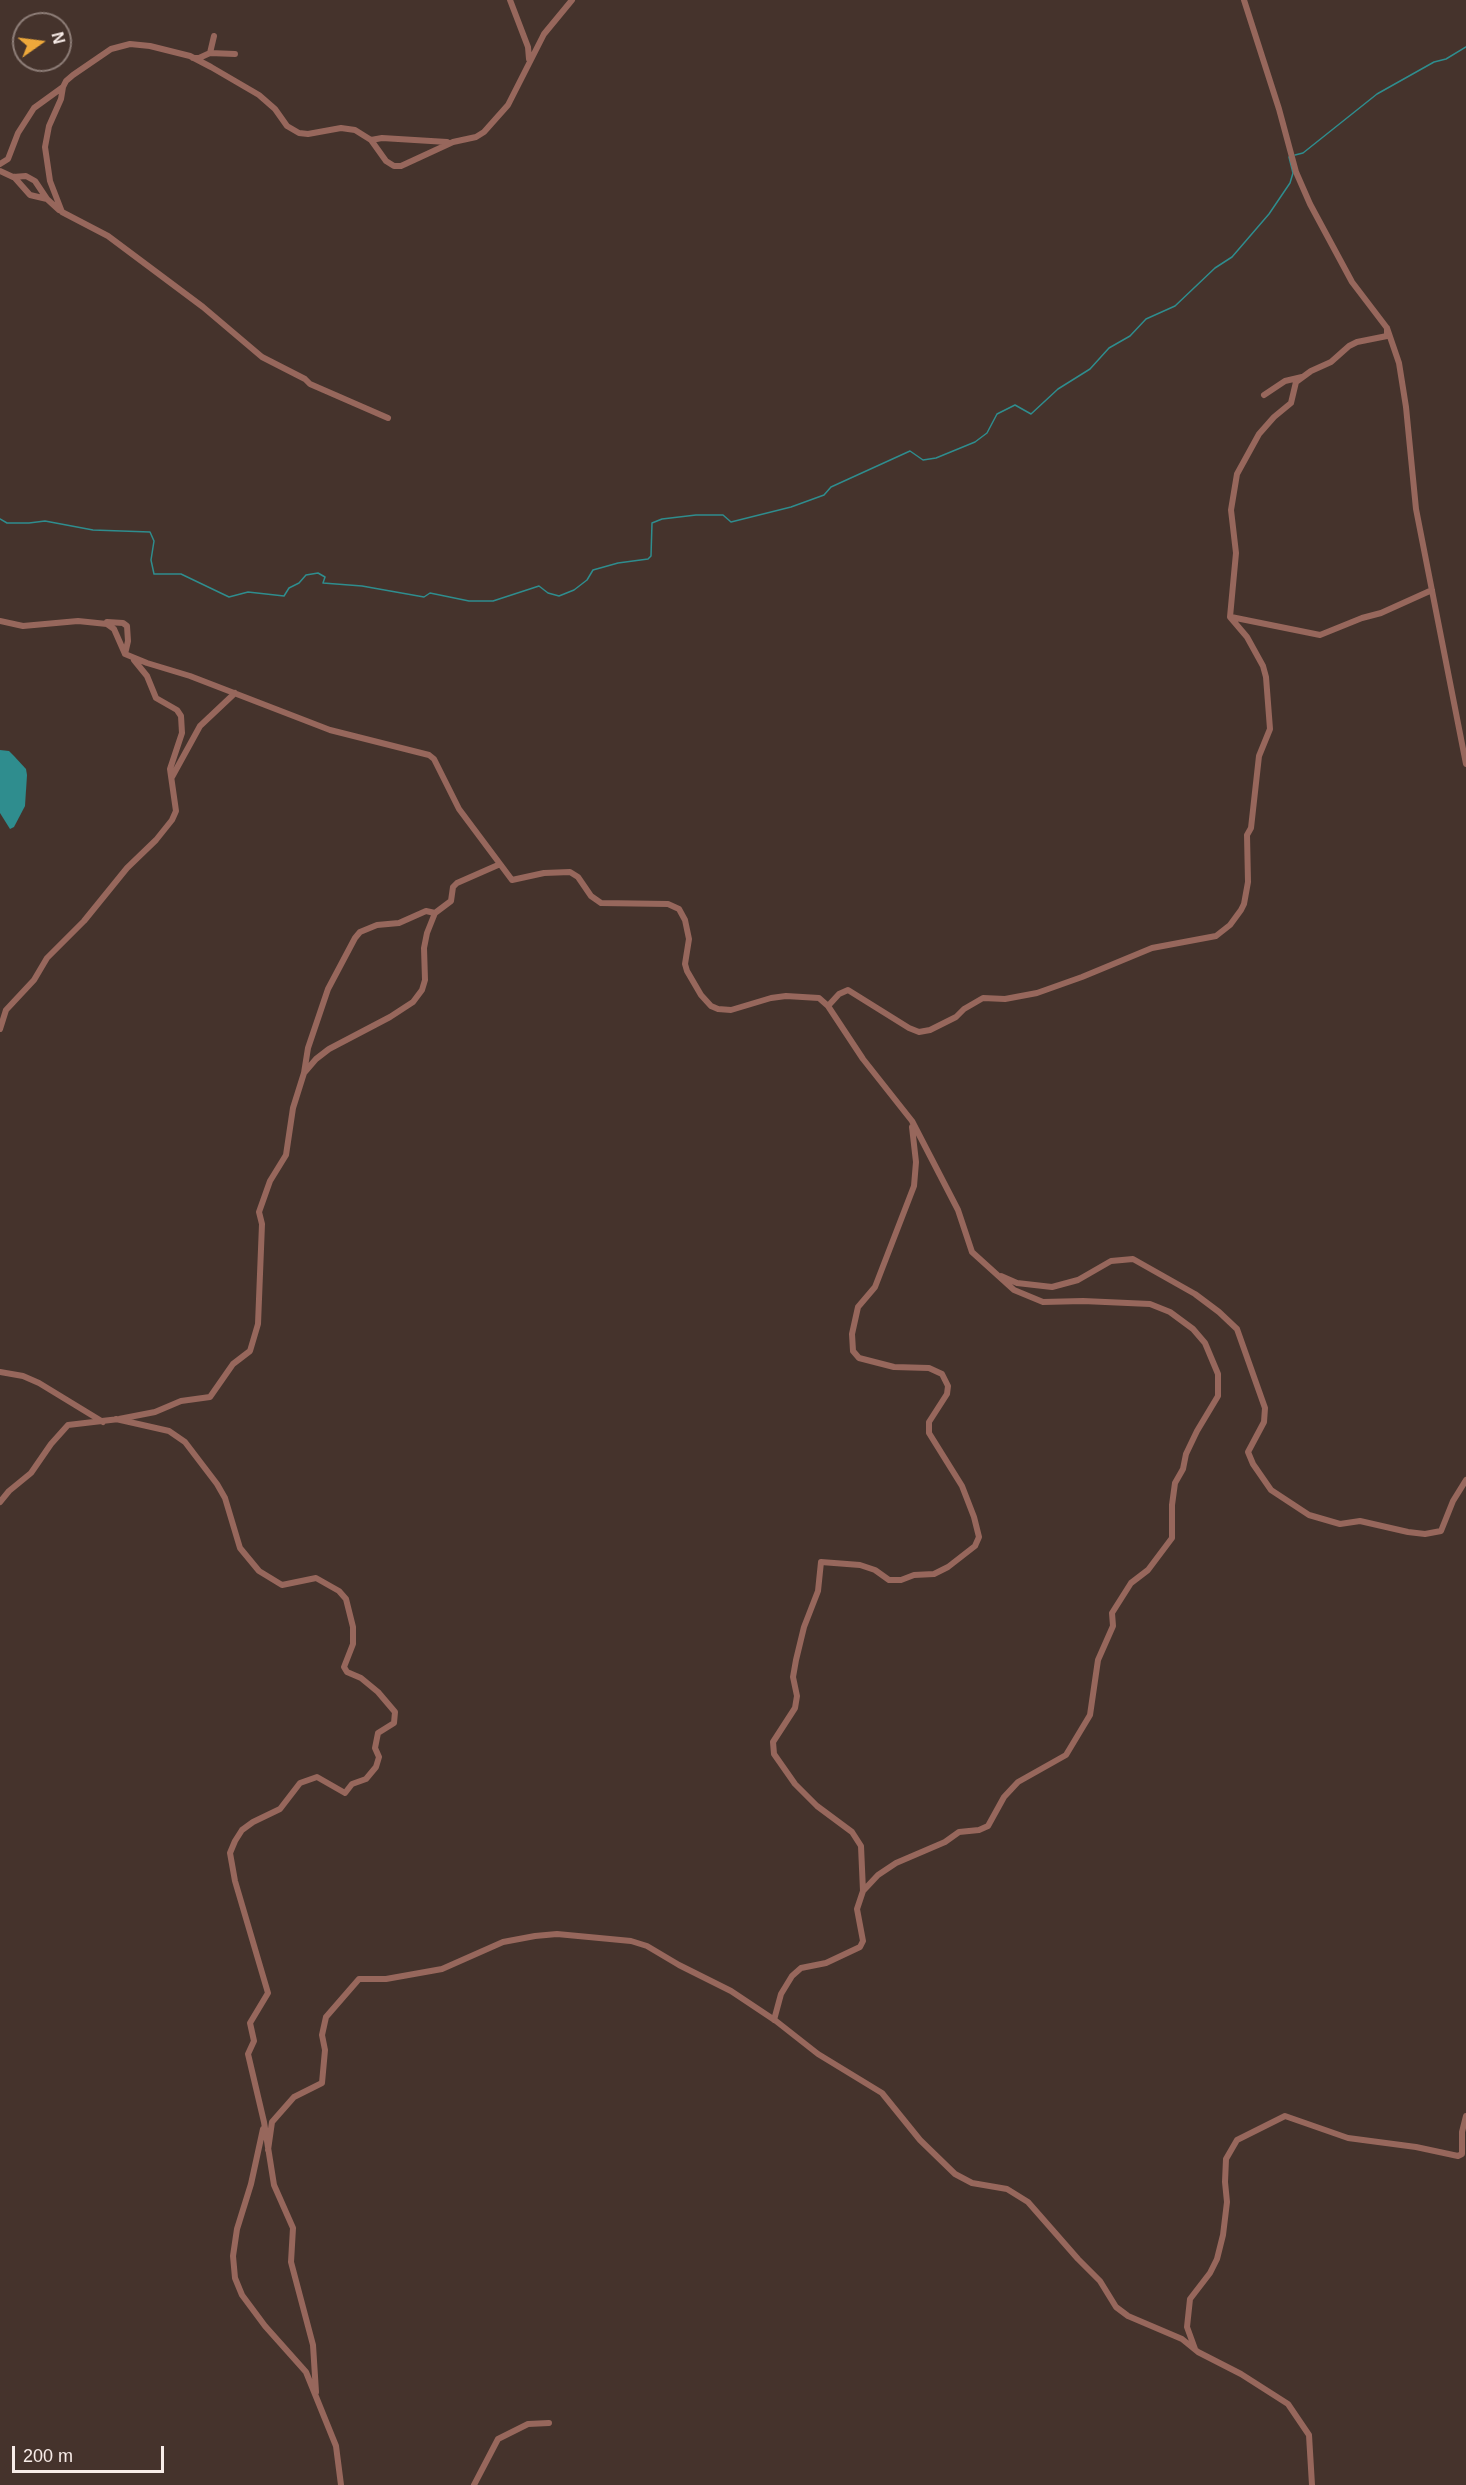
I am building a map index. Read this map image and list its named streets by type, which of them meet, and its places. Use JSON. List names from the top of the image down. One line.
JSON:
{"scale_bar":"200 m","north":"right"}
